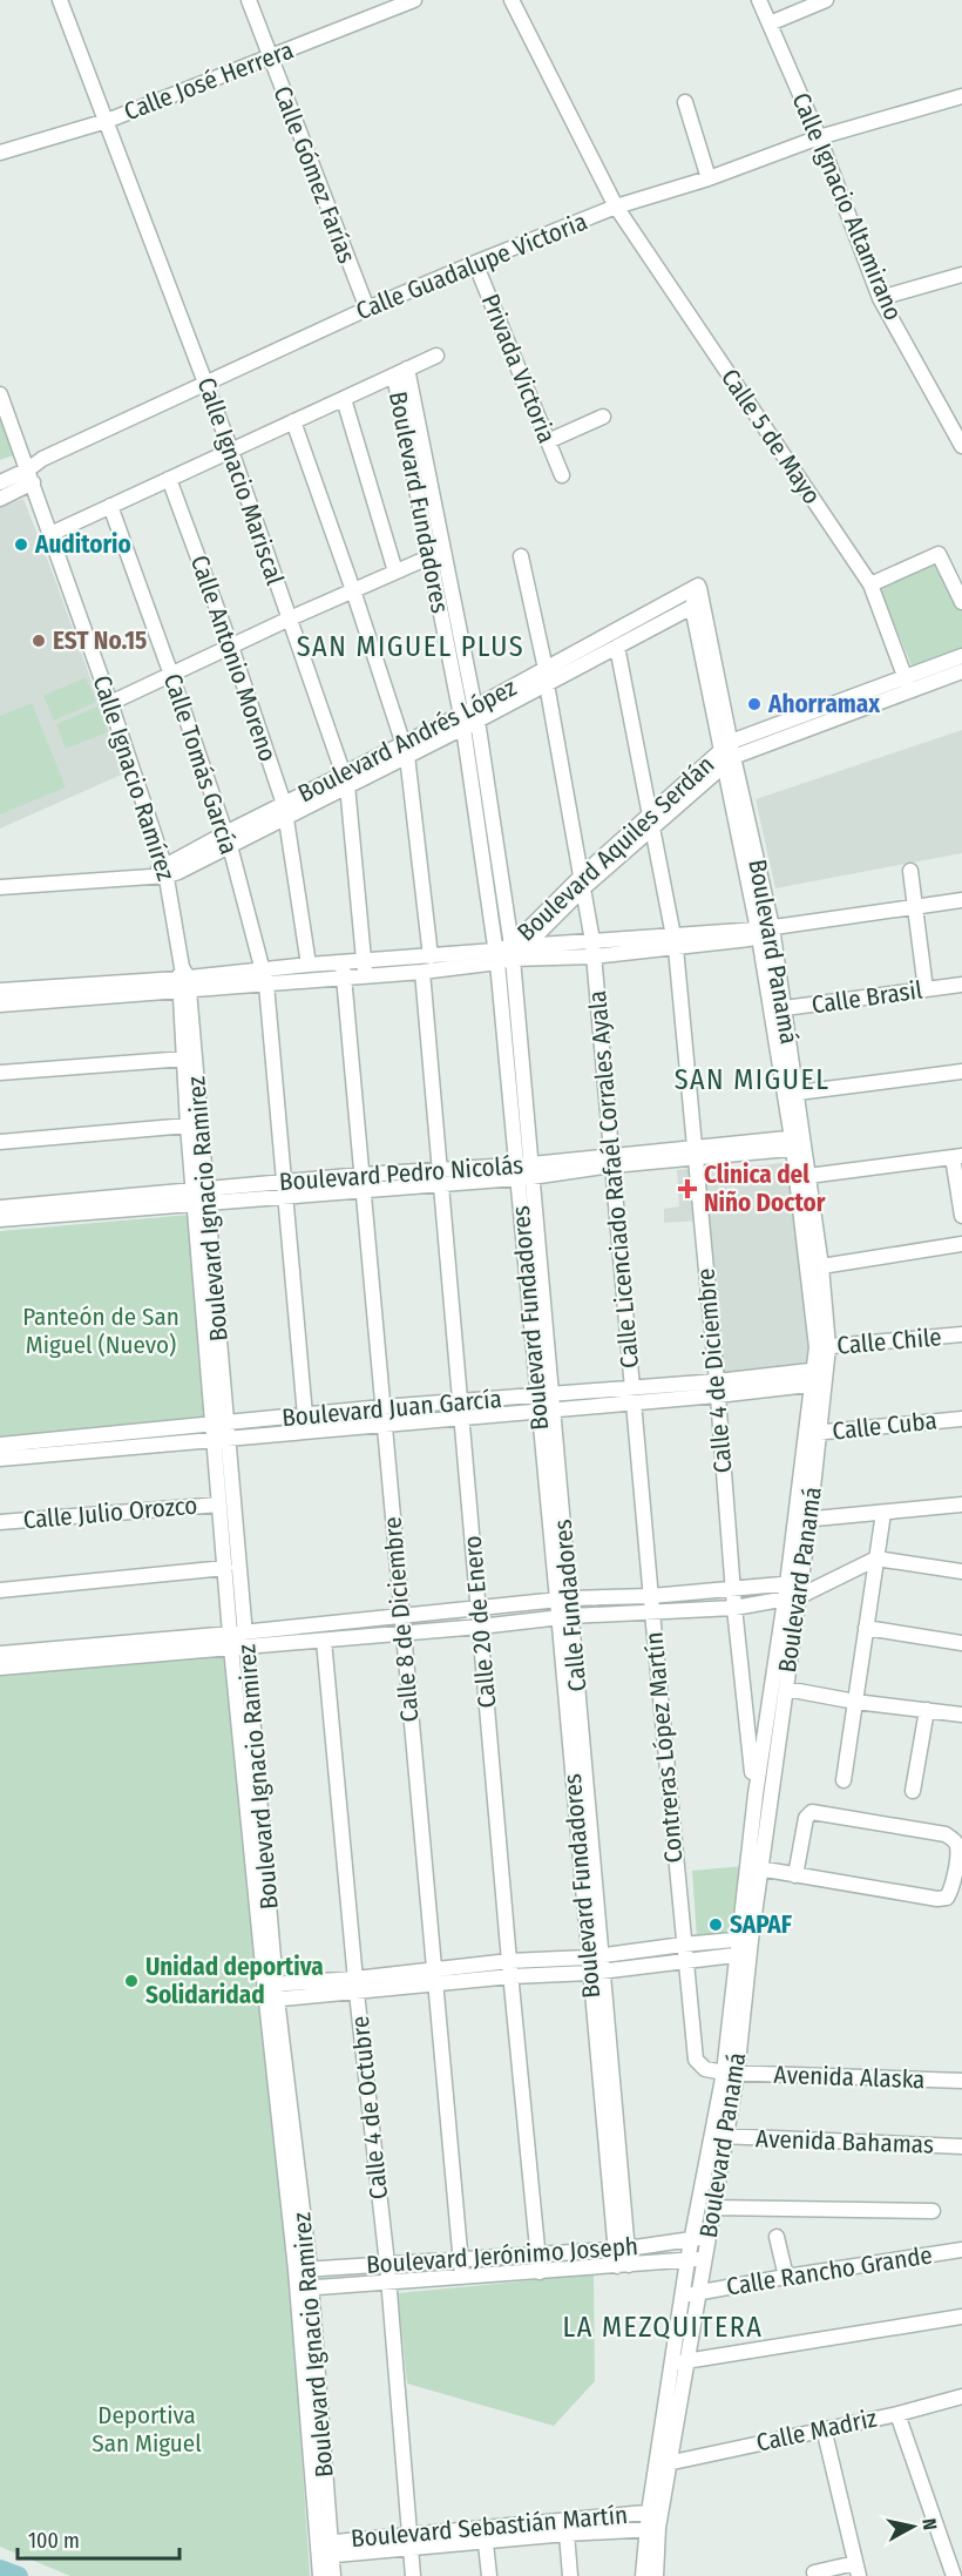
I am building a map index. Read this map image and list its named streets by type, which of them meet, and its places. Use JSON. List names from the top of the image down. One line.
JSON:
{"streets":{"street":["Calle José Herrera","Calle Gómez Farías","Calle Ignacio Altamirano","Calle Guadalupe Victoria","Privada Victoria","Calle 5 de Mayo","Calle Ignacio Mariscal","Boulevard Fundadores","Calle Antonio Moreno","Boulevard Andrés López","Calle Tomás García","Calle Ignacio Ramírez","Boulevard Aquiles Serdán","Boulevard Panamá","Calle Brasil","Boulevard Pedro Nicolás","Calle Licenciado Rafaél Corrales Ayala","Boulevard Ignacio Ramirez","Calle Chile","Calle 4 de Diciembre","Boulevard Juan García","Calle Cuba","Calle Julio Orozco","Calle Fundadores","Calle 8 de Diciembre","Calle 20 de Enero","Contreras López Martín","Avenida Alaska","Calle 4 de Octubre","Avenida Bahamas","Boulevard Jerónimo Joseph","Calle Rancho Grande","Calle Madriz","Boulevard Sebastián Martín"]},"crossings":[["Calle José Herrera","Calle Gómez Farías"],["Calle José Herrera","Calle Ignacio Mariscal"],["Calle Gómez Farías","Calle Guadalupe Victoria"],["Calle Ignacio Altamirano","Calle Guadalupe Victoria"],["Calle Guadalupe Victoria","Privada Victoria"],["Calle Guadalupe Victoria","Calle 5 de Mayo"],["Calle Guadalupe Victoria","Calle Ignacio Mariscal"],["Calle Guadalupe Victoria","Calle Ignacio Ramírez"],["Calle 5 de Mayo","Boulevard Aquiles Serdán"],["Calle Ignacio Mariscal","Boulevard Andrés López"],["Calle Ignacio Mariscal","Boulevard Aquiles Serdán"],["Boulevard Fundadores","Boulevard Andrés López"],["Boulevard Fundadores","Boulevard Aquiles Serdán"],["Boulevard Fundadores","Boulevard Pedro Nicolás"],["Boulevard Fundadores","Calle Fundadores"],["Calle Antonio Moreno","Boulevard Andrés López"],["Calle Antonio Moreno","Boulevard Aquiles Serdán"],["Boulevard Andrés López","Calle Tomás García"],["Boulevard Andrés López","Calle Ignacio Ramírez"],["Boulevard Andrés López","Boulevard Panamá"],["Boulevard Andrés López","Calle 4 de Diciembre"],["Calle Tomás García","Boulevard Aquiles Serdán"],["Calle Ignacio Ramírez","Boulevard Aquiles Serdán"],["Calle Ignacio Ramírez","Boulevard Ignacio Ramirez"],["Boulevard Aquiles Serdán","Boulevard Panamá"],["Boulevard Aquiles Serdán","Boulevard Ignacio Ramirez"],["Boulevard Aquiles Serdán","Calle 4 de Diciembre"],["Boulevard Aquiles Serdán","Calle Fundadores"],["Boulevard Aquiles Serdán","Calle 8 de Diciembre"],["Boulevard Aquiles Serdán","Calle 20 de Enero"],["Boulevard Panamá","Calle Brasil"],["Boulevard Panamá","Boulevard Pedro Nicolás"],["Boulevard Panamá","Calle Chile"],["Boulevard Panamá","Calle 4 de Diciembre"],["Boulevard Panamá","Boulevard Juan García"],["Boulevard Panamá","Calle Cuba"],["Boulevard Panamá","Contreras López Martín"],["Boulevard Panamá","Avenida Alaska"],["Boulevard Panamá","Avenida Bahamas"],["Boulevard Panamá","Boulevard Jerónimo Joseph"],["Boulevard Panamá","Calle Rancho Grande"],["Boulevard Panamá","Calle Madriz"],["Boulevard Panamá","Boulevard Sebastián Martín"],["Boulevard Pedro Nicolás","Calle Licenciado Rafaél Corrales Ayala"],["Boulevard Pedro Nicolás","Boulevard Ignacio Ramirez"],["Boulevard Pedro Nicolás","Calle 4 de Diciembre"],["Boulevard Pedro Nicolás","Calle Fundadores"],["Boulevard Pedro Nicolás","Calle 8 de Diciembre"],["Boulevard Pedro Nicolás","Calle 20 de Enero"],["Calle Licenciado Rafaél Corrales Ayala","Boulevard Juan García"],["Calle Licenciado Rafaél Corrales Ayala","Contreras López Martín"],["Boulevard Ignacio Ramirez","Boulevard Juan García"],["Boulevard Ignacio Ramirez","Calle Julio Orozco"],["Boulevard Ignacio Ramirez","Boulevard Jerónimo Joseph"],["Boulevard Ignacio Ramirez","Boulevard Sebastián Martín"],["Calle 4 de Diciembre","Boulevard Juan García"],["Boulevard Juan García","Calle Fundadores"],["Boulevard Juan García","Calle 8 de Diciembre"],["Boulevard Juan García","Calle 20 de Enero"],["Boulevard Juan García","Contreras López Martín"],["Calle Fundadores","Boulevard Jerónimo Joseph"],["Calle 8 de Diciembre","Boulevard Jerónimo Joseph"],["Calle 20 de Enero","Boulevard Jerónimo Joseph"],["Contreras López Martín","Avenida Alaska"],["Calle 4 de Octubre","Boulevard Jerónimo Joseph"],["Calle 4 de Octubre","Boulevard Sebastián Martín"]],"districts":["SAN MIGUEL PLUS","SAN MIGUEL","LA MEZQUITERA"],"parks":["Panteón de San Miguel (Nuevo)","Deportiva San Miguel"],"places":{"other":["Auditorio","EST No.15","Ahorramax","SAPAF","Unidad deportiva Solidaridad"],"health":["Clinica del Niño Doctor"]},"scale_bar":"100 m","north":"right"}
